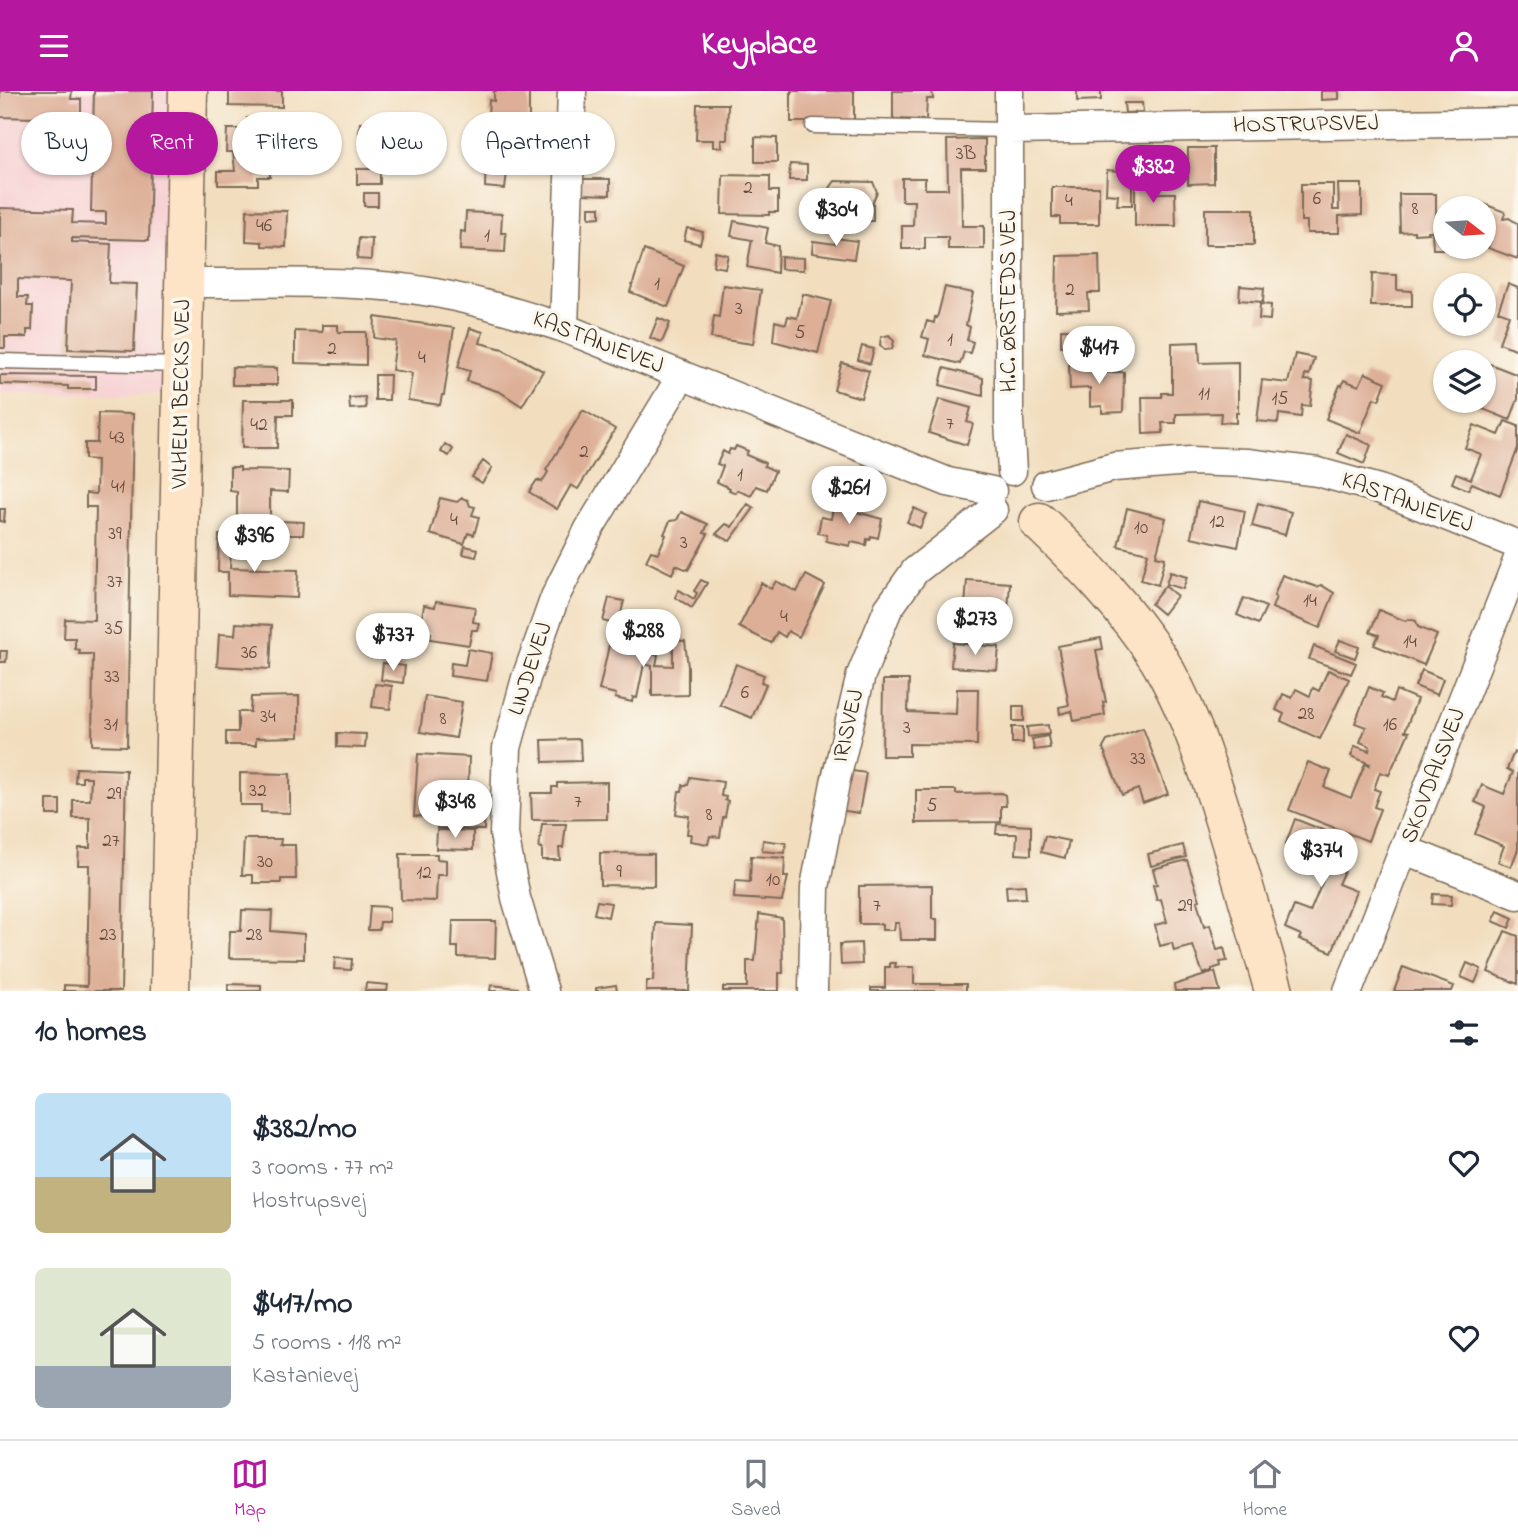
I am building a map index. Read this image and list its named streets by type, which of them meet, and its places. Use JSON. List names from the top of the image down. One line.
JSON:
{"streets":{"street":["HOSTRUPSVEJ","H.C. ØRSTEDS VEJ","KASTANIEVEJ","VILHELM BECKS VEJ","LINDEVEJ","IRISVEJ","SKOVDALSVEJ"]},"crossings":[["HOSTRUPSVEJ","H.C. ØRSTEDS VEJ"],["H.C. ØRSTEDS VEJ","KASTANIEVEJ"],["H.C. ØRSTEDS VEJ","IRISVEJ"],["KASTANIEVEJ","VILHELM BECKS VEJ"],["KASTANIEVEJ","LINDEVEJ"],["KASTANIEVEJ","IRISVEJ"]],"house_numbers":["3B","2","6","4","8","46","1","1","2","3","5","1","2","4","11","15","7","42","43","2","1","41","4","12","10","39","3","37","14","4","35","14","36","33","6","28","34","8","31","16","3","33","32","29","7","5","8","27","30","9","12","10","7","29","23","28"],"north":"right","page":{"header":"Keyplace","chip":["Buy","Rent","Filters","New","Apartment"],"price":["$382","$304","$417","$261","$396","$273","$288","$737","$348","$374"],"heading":"10 homes","list":[{"name":"$382/mo","note":"3 rooms · 77 m² · Hostrupsvej"},{"name":"$417/mo","note":"5 rooms · 118 m² · Kastanievej"}],"tabs":["Map","Saved","Home"]}}
